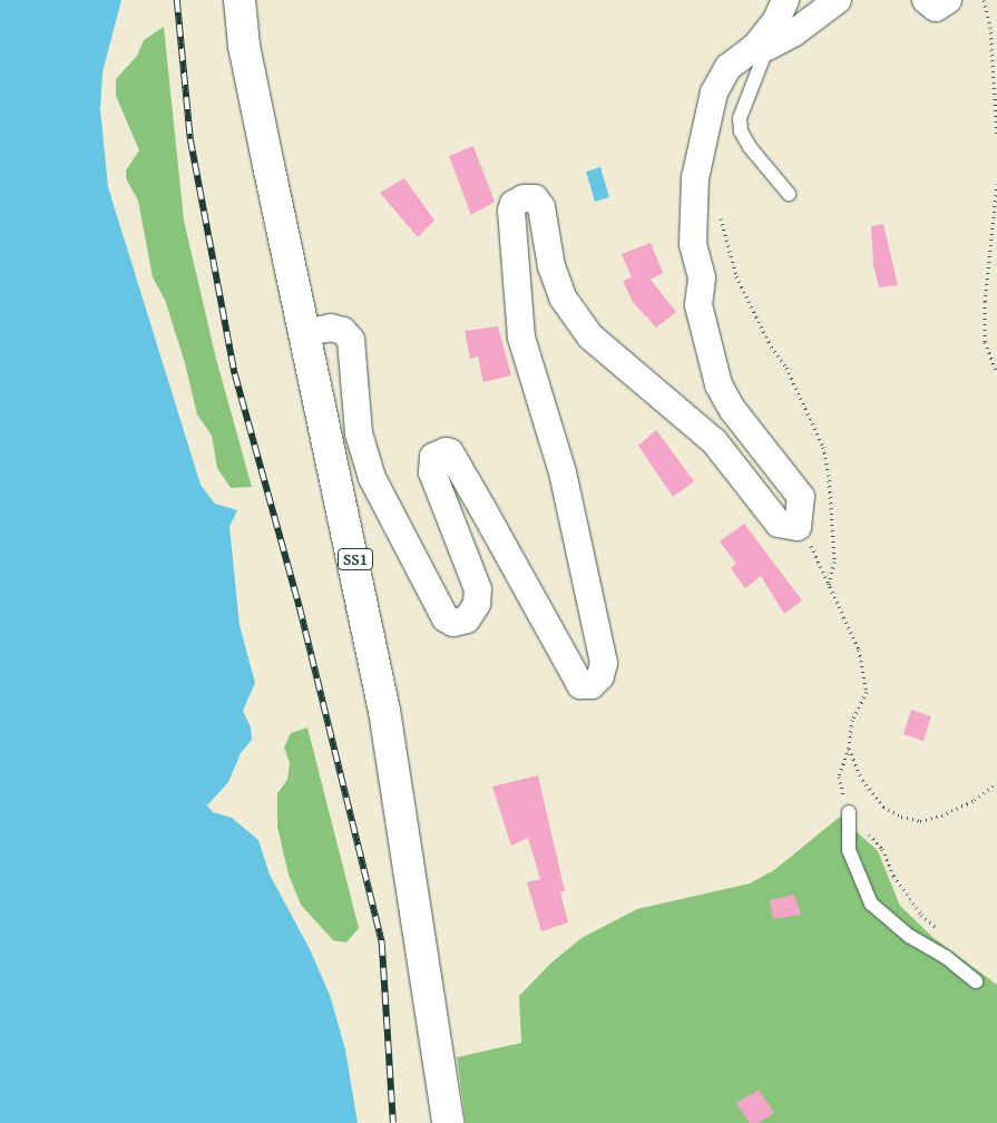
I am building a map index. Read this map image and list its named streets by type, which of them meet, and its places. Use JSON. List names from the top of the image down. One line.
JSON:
{"streets":{"main road":["SS1"]}}
